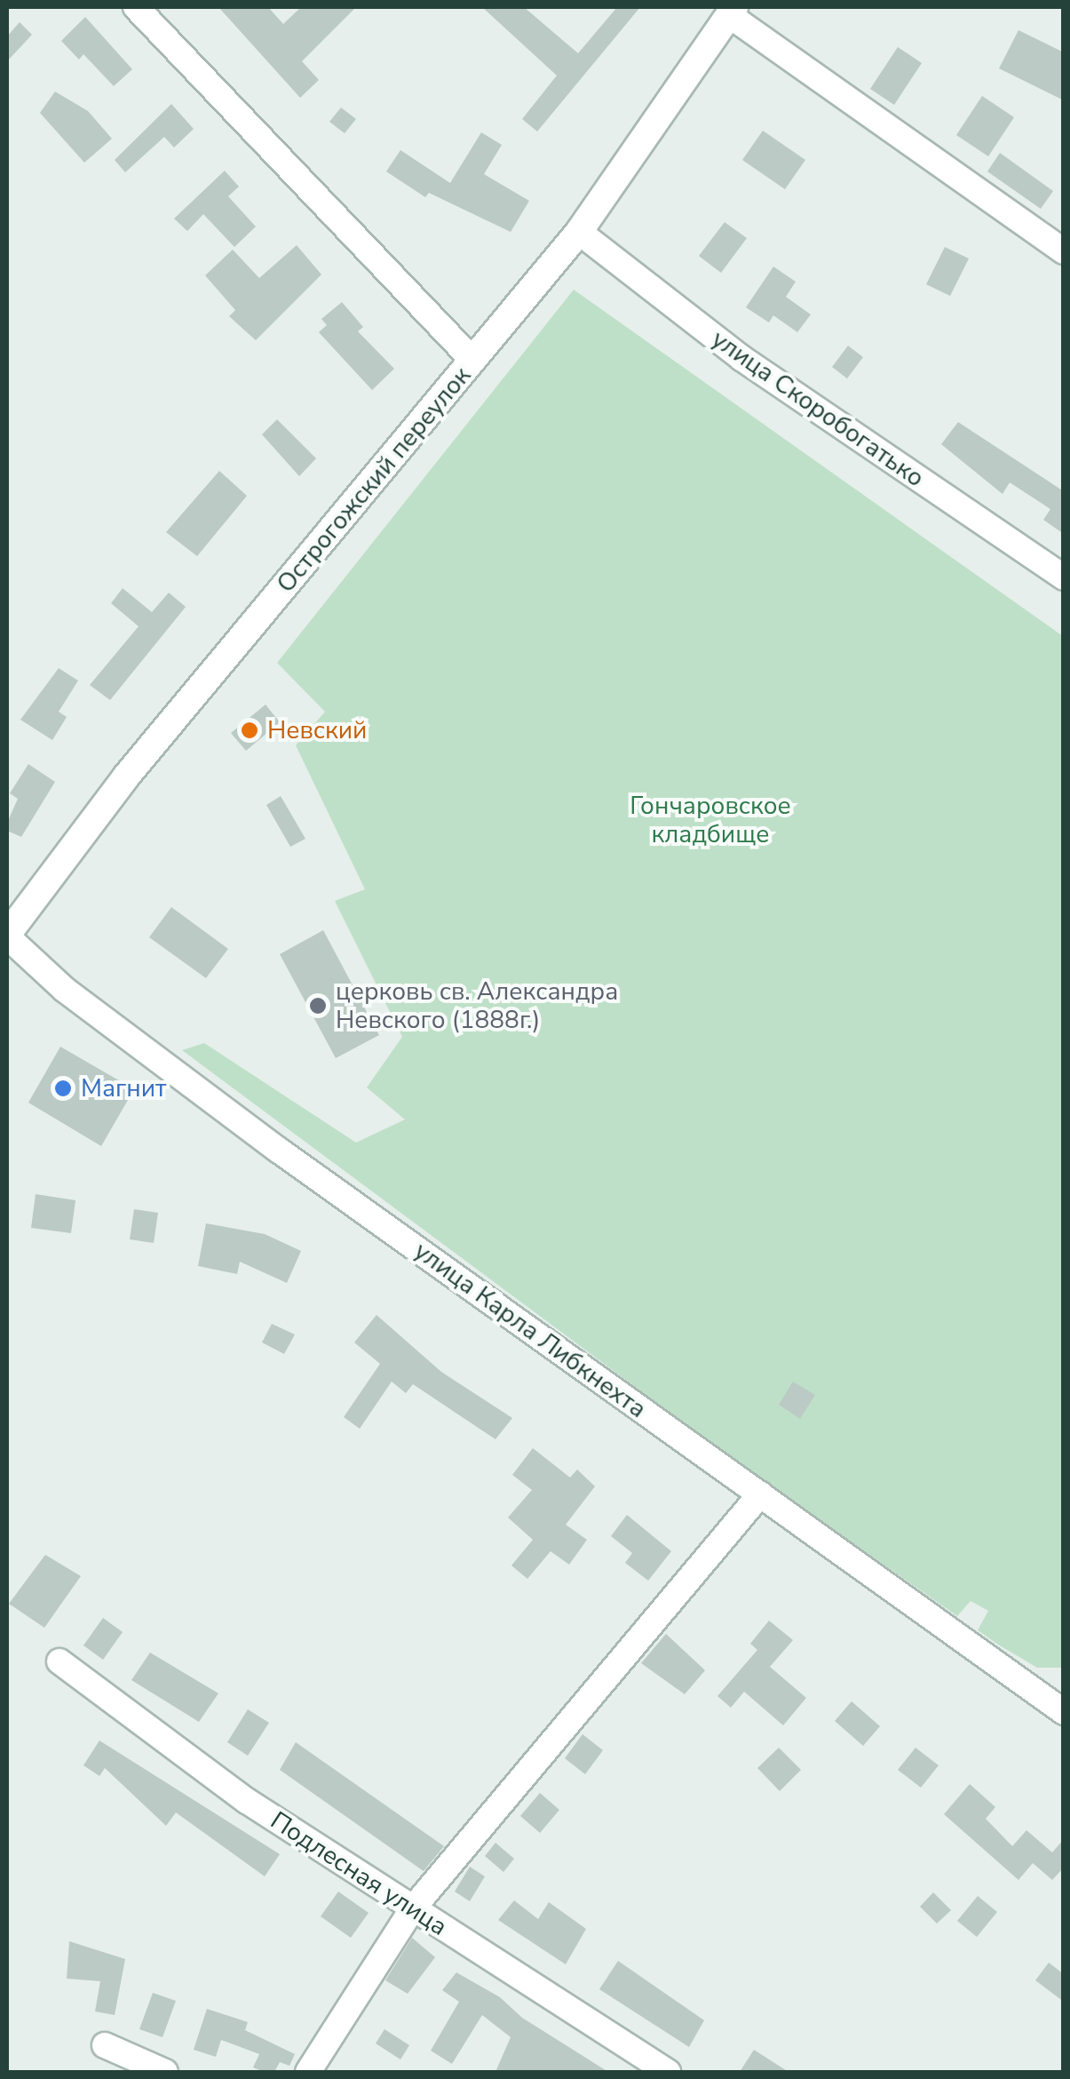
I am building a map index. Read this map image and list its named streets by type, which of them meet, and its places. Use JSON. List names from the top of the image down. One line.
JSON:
{"streets":{"main road":["Острогожский переулок"],"street":["улица Скоробогатько","улица Карла Либкнехта","Подлесная улица"]},"crossings":[["улица Скоробогатько","Острогожский переулок"],["Острогожский переулок","улица Карла Либкнехта"]],"parks":["Гончаровское кладбище"],"places":["Невский","церковь св. Александра Невского (1888г.)","Магнит"]}
